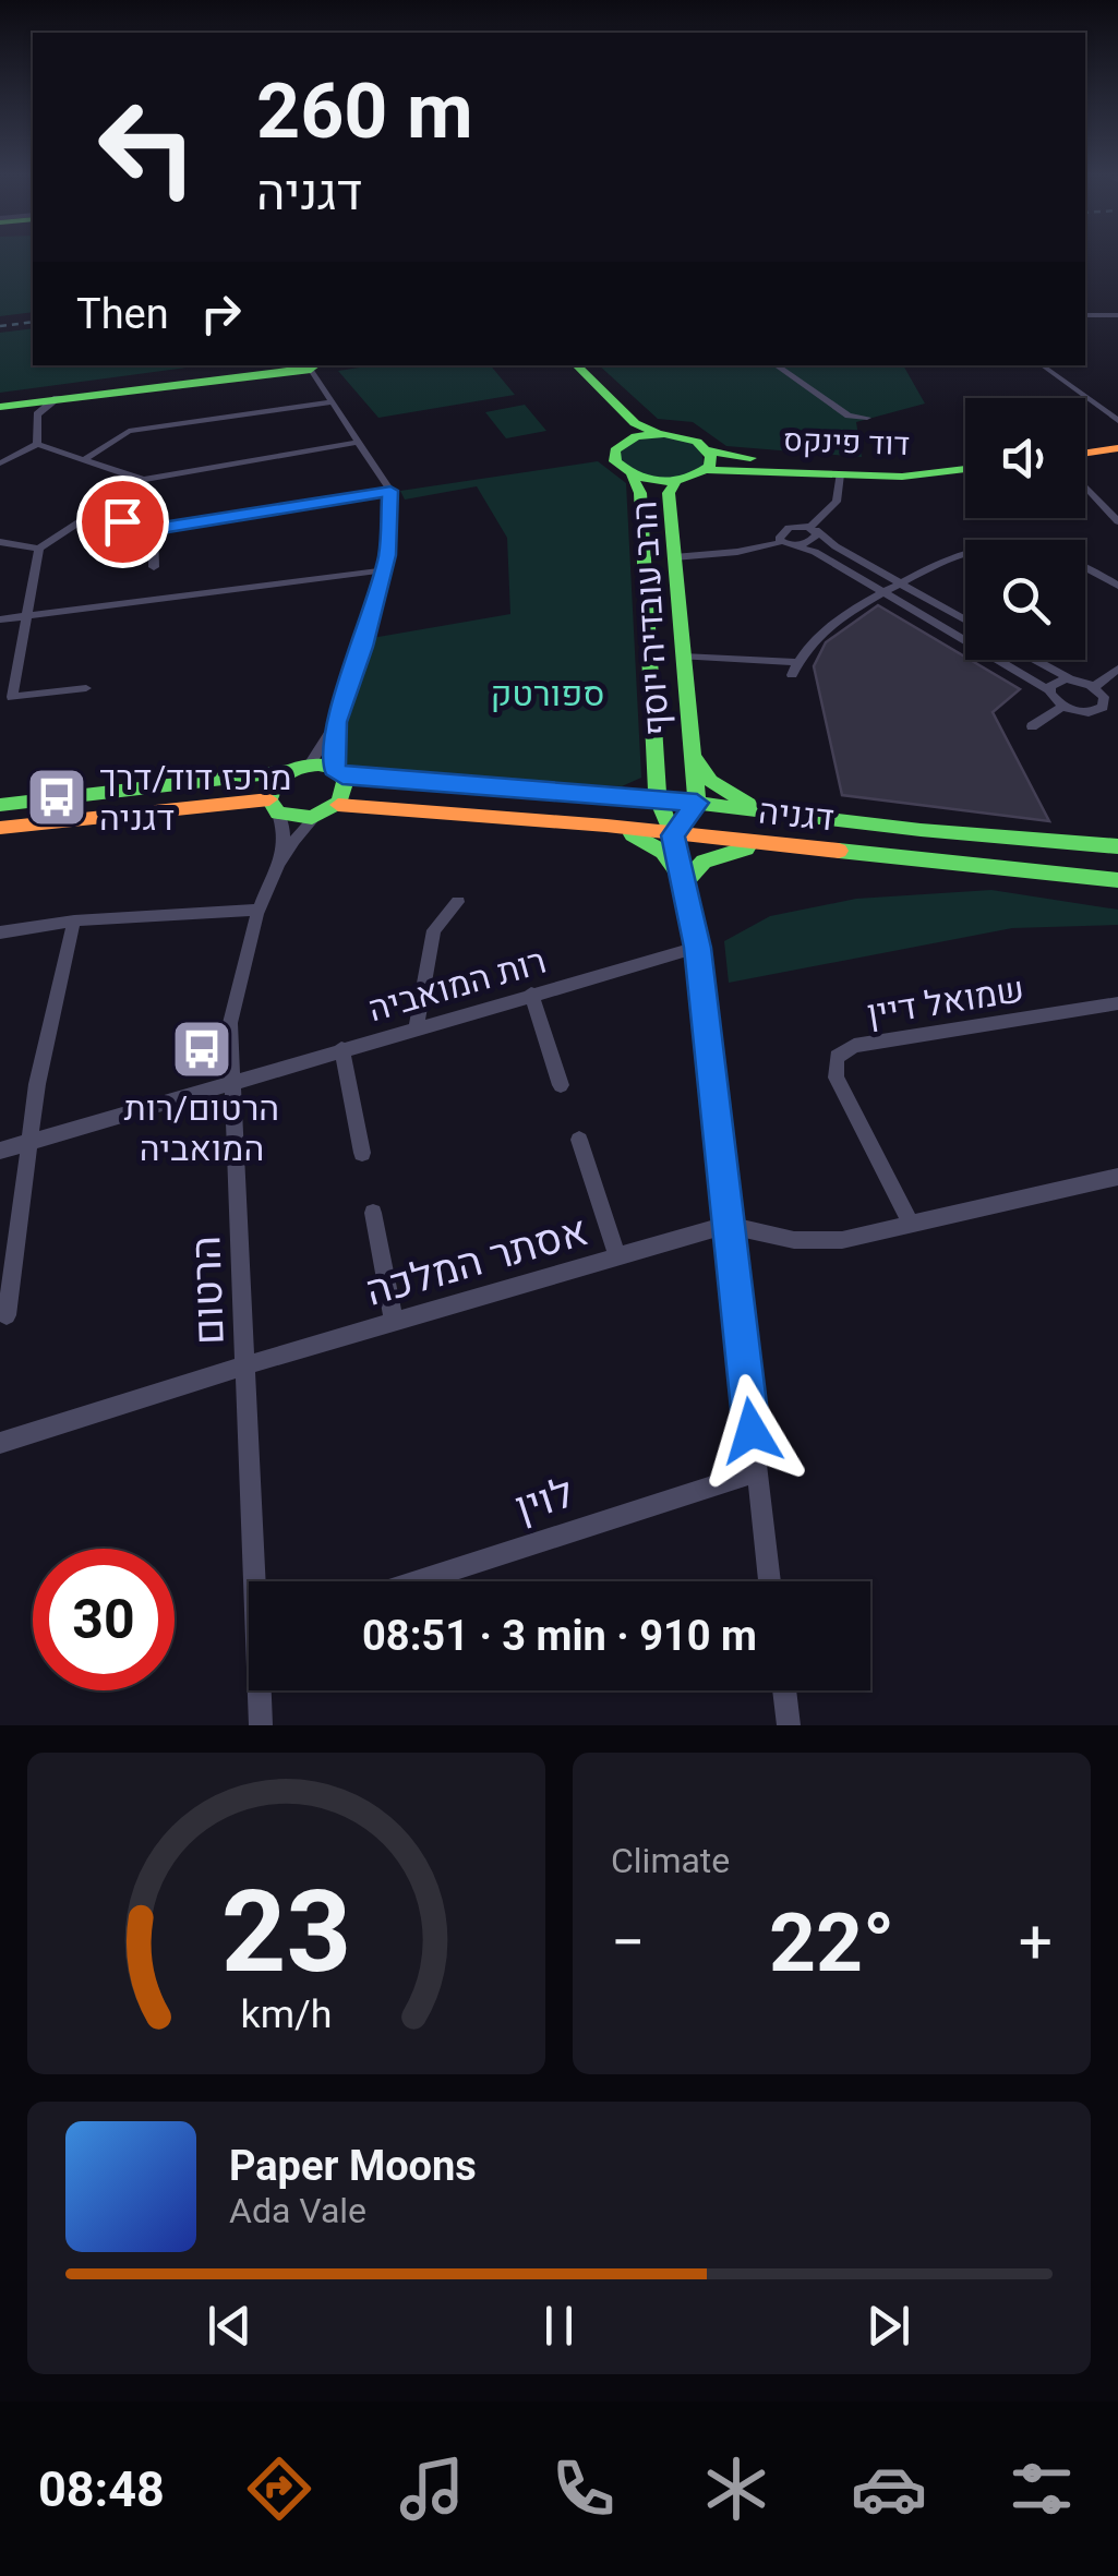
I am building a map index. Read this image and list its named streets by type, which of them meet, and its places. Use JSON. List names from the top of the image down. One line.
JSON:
{"streets":{"main road":["דוד פינקס","הרב עובדיה יוסף","דגניה"],"street":["רות המואביה","שמואל דיין","אסתר המלכה","הרטום","לוין"]},"crossings":[["הרב עובדיה יוסף","דגניה"],["דגניה","הרטום"],["רות המואביה","הרטום"],["אסתר המלכה","הרטום"]],"parks":["ספורטק"],"places":{"bus stop":["מרכז דוד/דרך דגניה","הרטום/רות המואביה"]},"page":{"turn":["260 m","דגניה"],"then":"Then","limit":"30","trip":"08:51 · 3 min · 910 m","tile":"Climate","heat":["−","22°","+"],"song":["Paper Moons","Ada Vale"],"tabs":"08:48","gauge":["23","km/h"]}}
